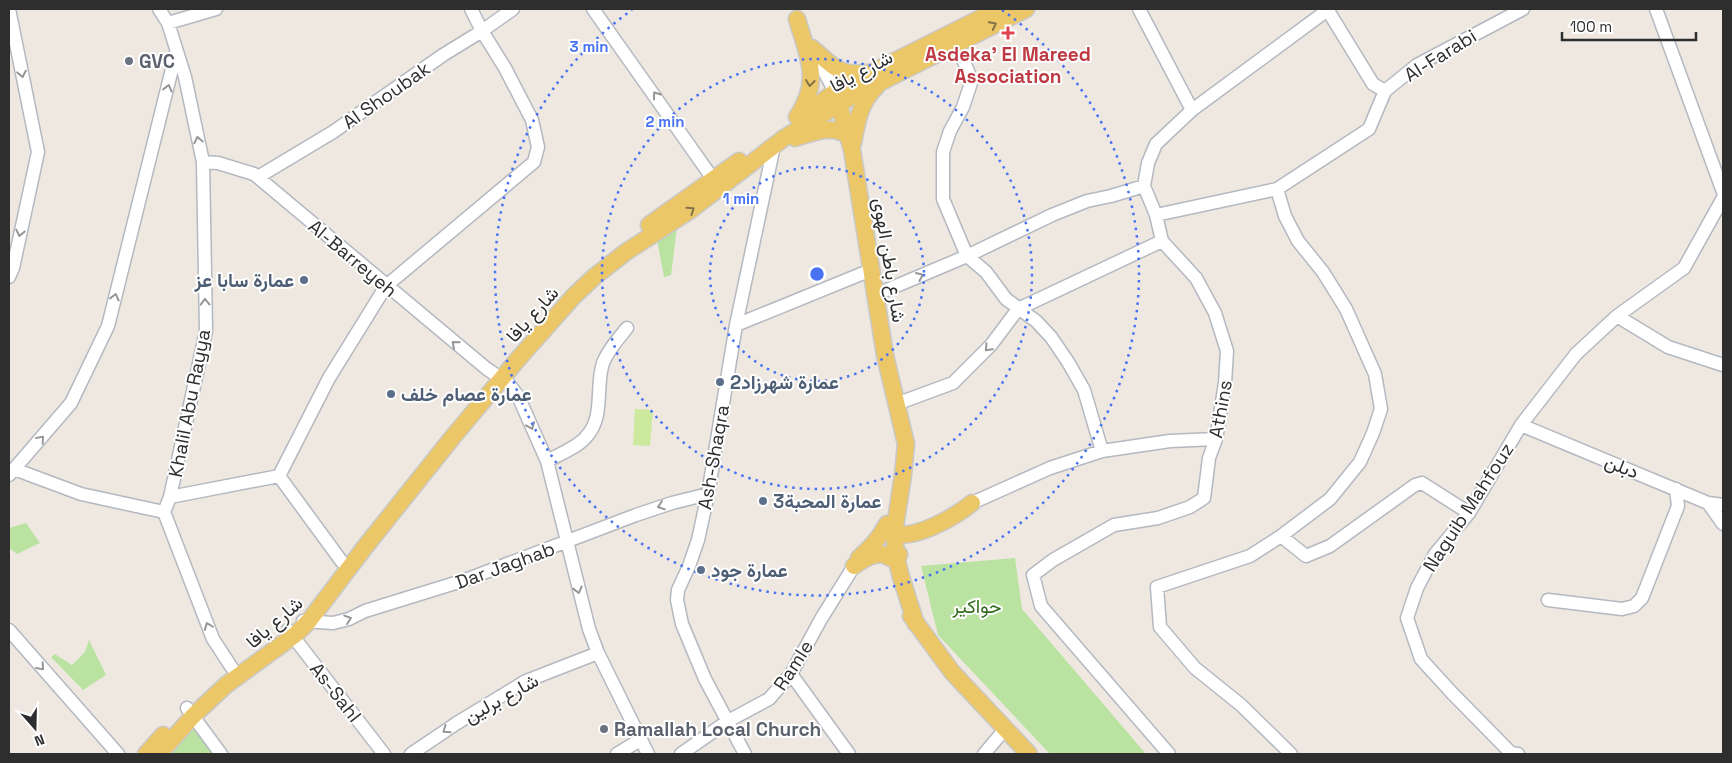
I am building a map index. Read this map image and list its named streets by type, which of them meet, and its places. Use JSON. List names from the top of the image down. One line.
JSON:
{"streets":{"main road":["شارع يافا","شارع باطن الهوى"],"street":["Al-Farabi","Al Shoubak","Al-Barreyeh","Khalil Abu Rayya","Athins","Ash-Shaqra","دبلن","Naguib Mahfouz","Dar Jaghab","Ramle","As-Sahl","شارع برلين"]},"crossings":[["شارع يافا","Al-Barreyeh"],["شارع يافا","شارع باطن الهوى"],["شارع يافا","Ash-Shaqra"],["شارع يافا","Dar Jaghab"],["شارع يافا","As-Sahl"],["Al Shoubak","Al-Barreyeh"],["Al-Barreyeh","Khalil Abu Rayya"],["Al-Barreyeh","Dar Jaghab"],["Al-Barreyeh","شارع برلين"],["Ash-Shaqra","Dar Jaghab"],["Ash-Shaqra","Ramle"],["دبلن","Naguib Mahfouz"],["Dar Jaghab","As-Sahl"]],"one_way":["شارع برلين"],"parks":["حواكير"],"places":{"health":["Asdeka' El Mareed Association"],"other":["GVC","عمارة سابا عز","عمارة شهرزاد2","عمارة عصام خلف","عمارة المحبة3","عمارة جود","Ramallah Local Church"]},"scale_bar":"100 m","north":"bottom","rings":["3 min","2 min","1 min"]}
